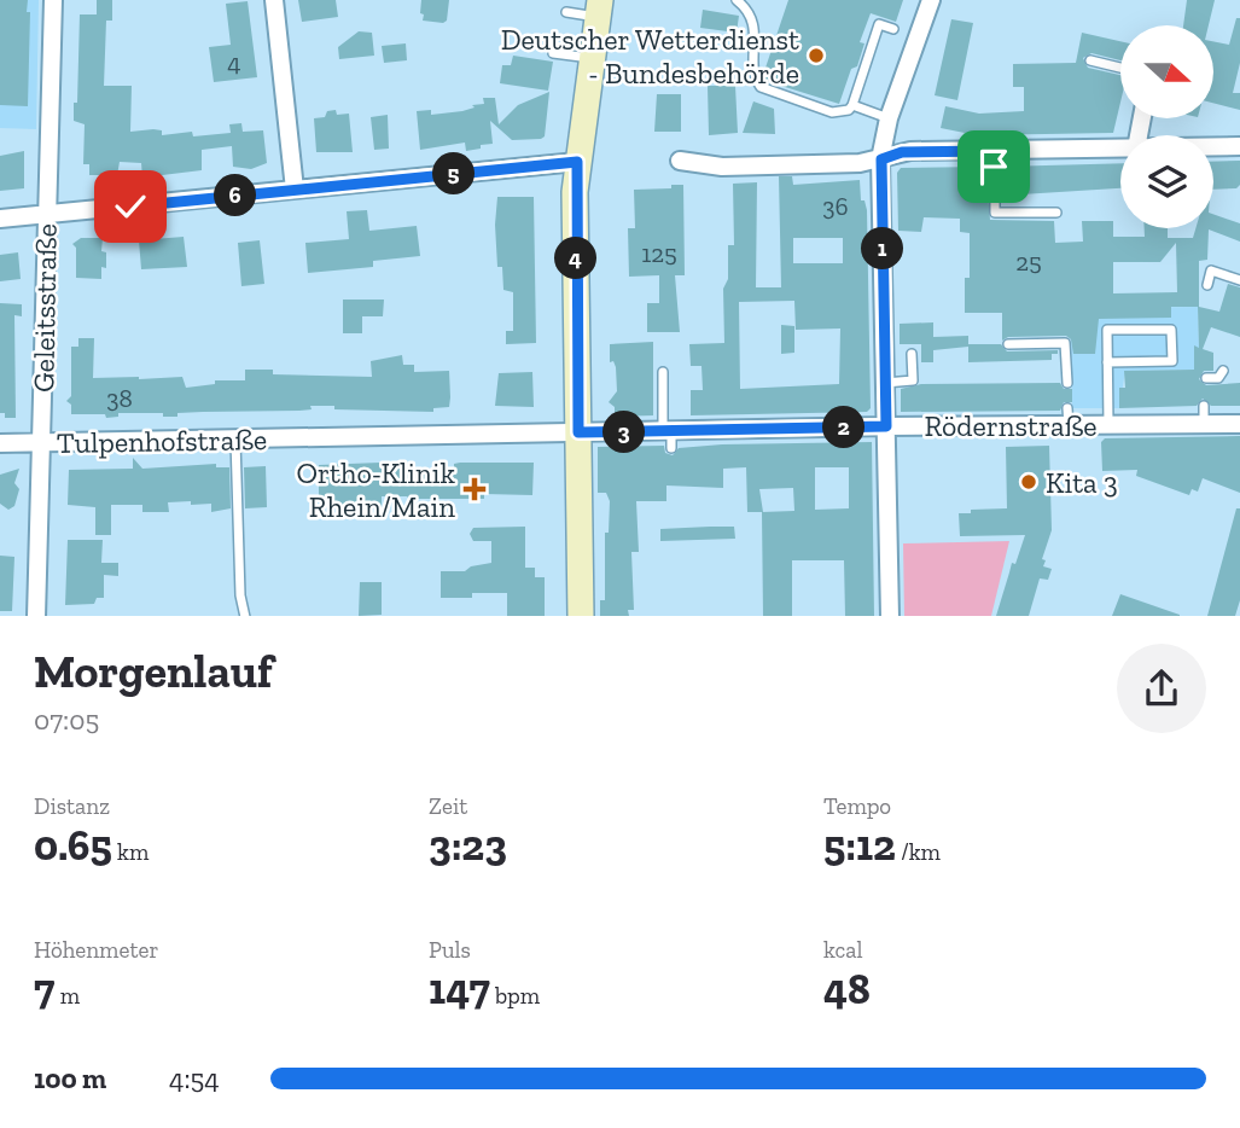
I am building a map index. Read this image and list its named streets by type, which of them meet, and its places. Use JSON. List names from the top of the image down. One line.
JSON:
{"streets":{"street":["Geleitsstraße","Rödernstraße","Tulpenhofstraße"]},"crossings":[["Geleitsstraße","Tulpenhofstraße"],["Rödernstraße","Tulpenhofstraße"]],"places":{"other":["Deutscher Wetterdienst - Bundesbehörde","Kita 3"],"health":["Ortho-Klinik Rhein/Main"]},"house_numbers":["4","36","125","25","38"],"north":"right","page":{"pins":["5","6","1","4","2","3"],"heading":["Morgenlauf","07:05"],"stats":[["Distanz","0.65 km"],["Zeit","3:23"],["Tempo","5:12 /km"],["Höhenmeter","7 m"],["Puls","147 bpm"],["kcal","48"]],"list":[{"name":"100 m","note":"4:54"}]}}
